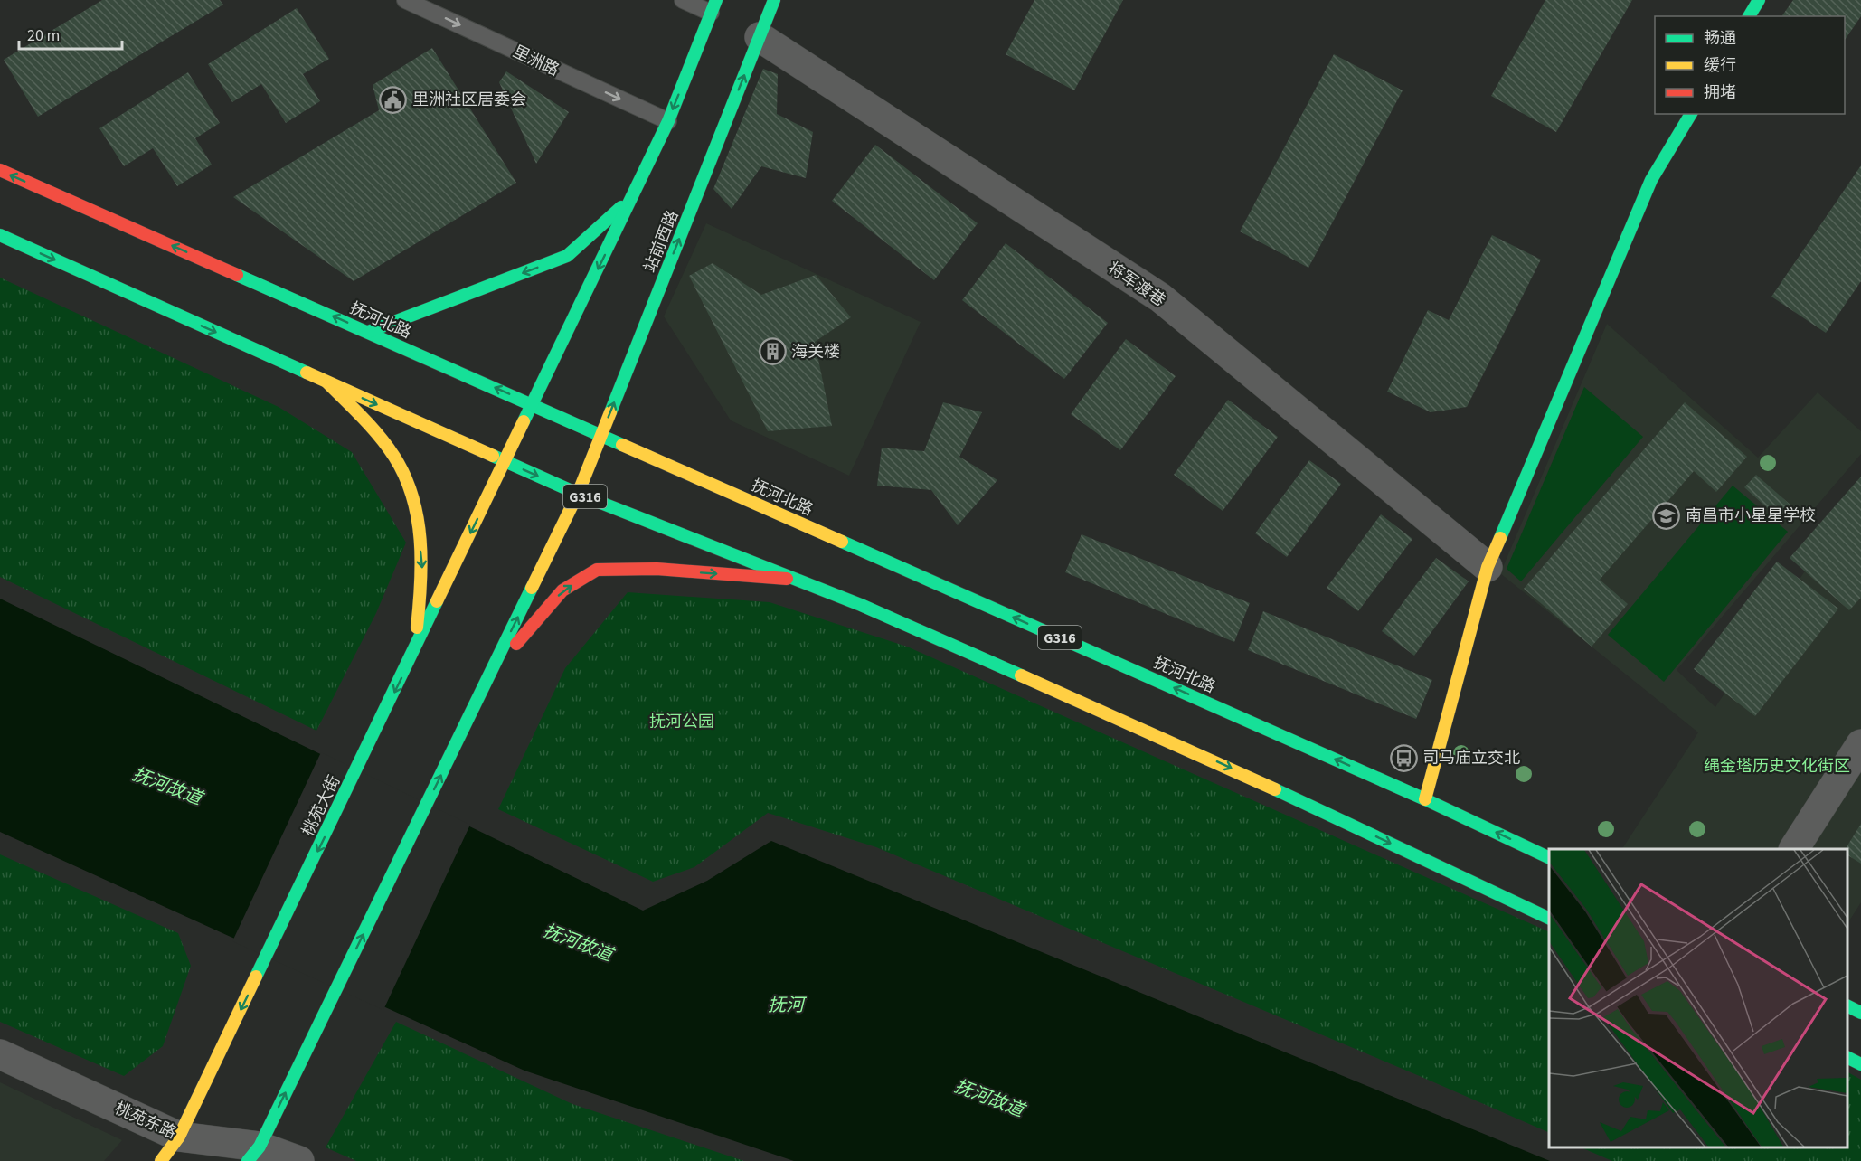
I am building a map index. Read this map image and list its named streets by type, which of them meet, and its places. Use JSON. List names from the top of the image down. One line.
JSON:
{"streets":{"main road":["站前西路","抚河北路","G316","桃苑大街"],"street":["将军渡巷","桃苑东路"],"lane":["里洲路"]},"crossings":[["站前西路","将军渡巷"],["站前西路","抚河北路"],["站前西路","G316"],["G316","桃苑大街"],["桃苑大街","桃苑东路"]],"one_way":["里洲路"],"water":["抚河故道","抚河"],"parks":["抚河公园","绳金塔历史文化街区"],"places":{"public building":["里洲社区居委会"],"building":["海关楼"],"school or university":["南昌市小星星学校"],"bus stop":["司马庙立交北"]},"legend":["畅通","缓行","拥堵"],"scale_bar":"20 m"}
